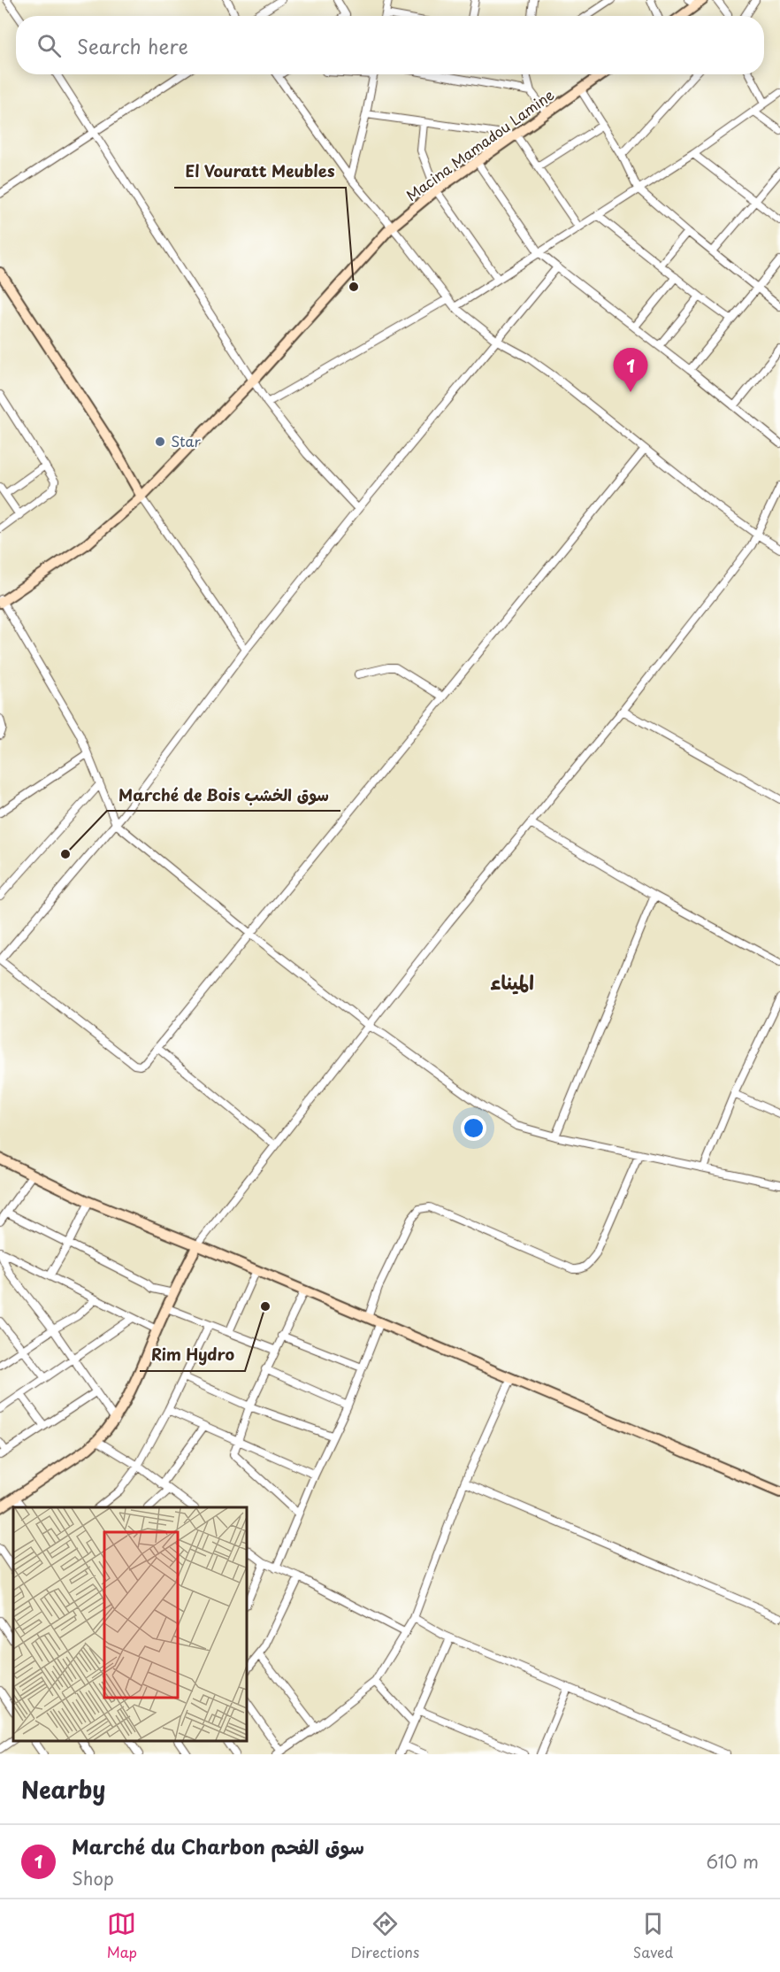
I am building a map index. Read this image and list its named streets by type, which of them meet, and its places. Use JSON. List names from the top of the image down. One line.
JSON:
{"streets":{"main road":["Macina Mamadou Lamine"]},"districts":["الميناء"],"places":["El Vouratt Meubles","Star","Marché de Bois سوق الخشب","Rim Hydro"],"page":{"search":"Search here","pins":"1","heading":"Nearby","list":[{"mark":"1","name":"Marché du Charbon سوق الفحم","note":"Shop","value":"610 m"}],"nav":["Map","Directions","Saved"]}}
